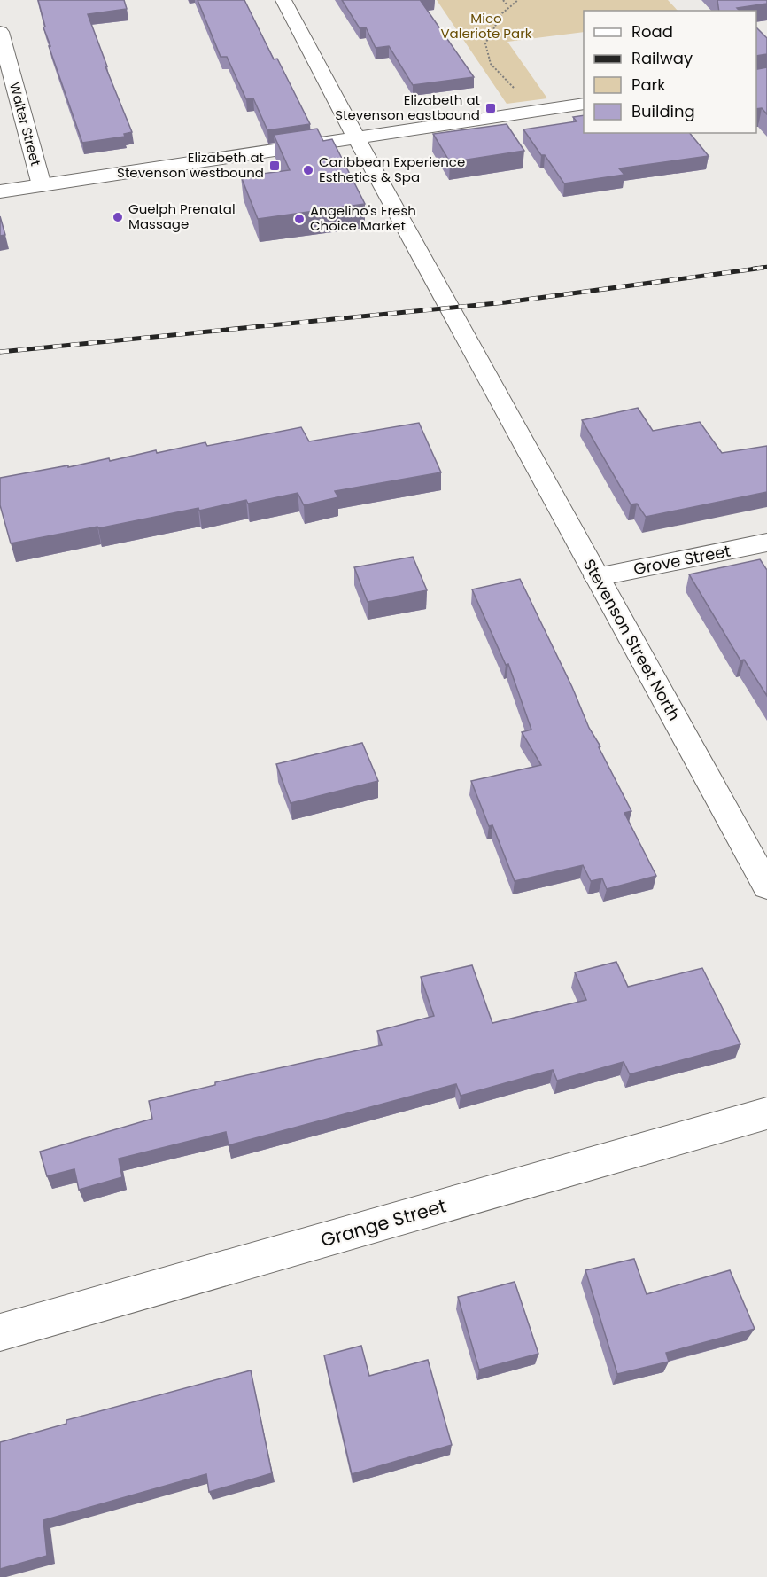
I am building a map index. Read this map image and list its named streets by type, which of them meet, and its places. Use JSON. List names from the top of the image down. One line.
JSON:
{"streets":{"main road":["Walter Street","Grove Street","Stevenson Street North","Grange Street"]},"crossings":[["Grove Street","Stevenson Street North"]],"parks":["Mico Valeriote Park"],"places":{"transit":["Elizabeth at Stevenson eastbound","Elizabeth at Stevenson westbound"],"other":["Caribbean Experience Esthetics & Spa","Guelph Prenatal Massage","Angelino's Fresh Choice Market"]},"legend":["Road","Railway","Park","Building"]}
